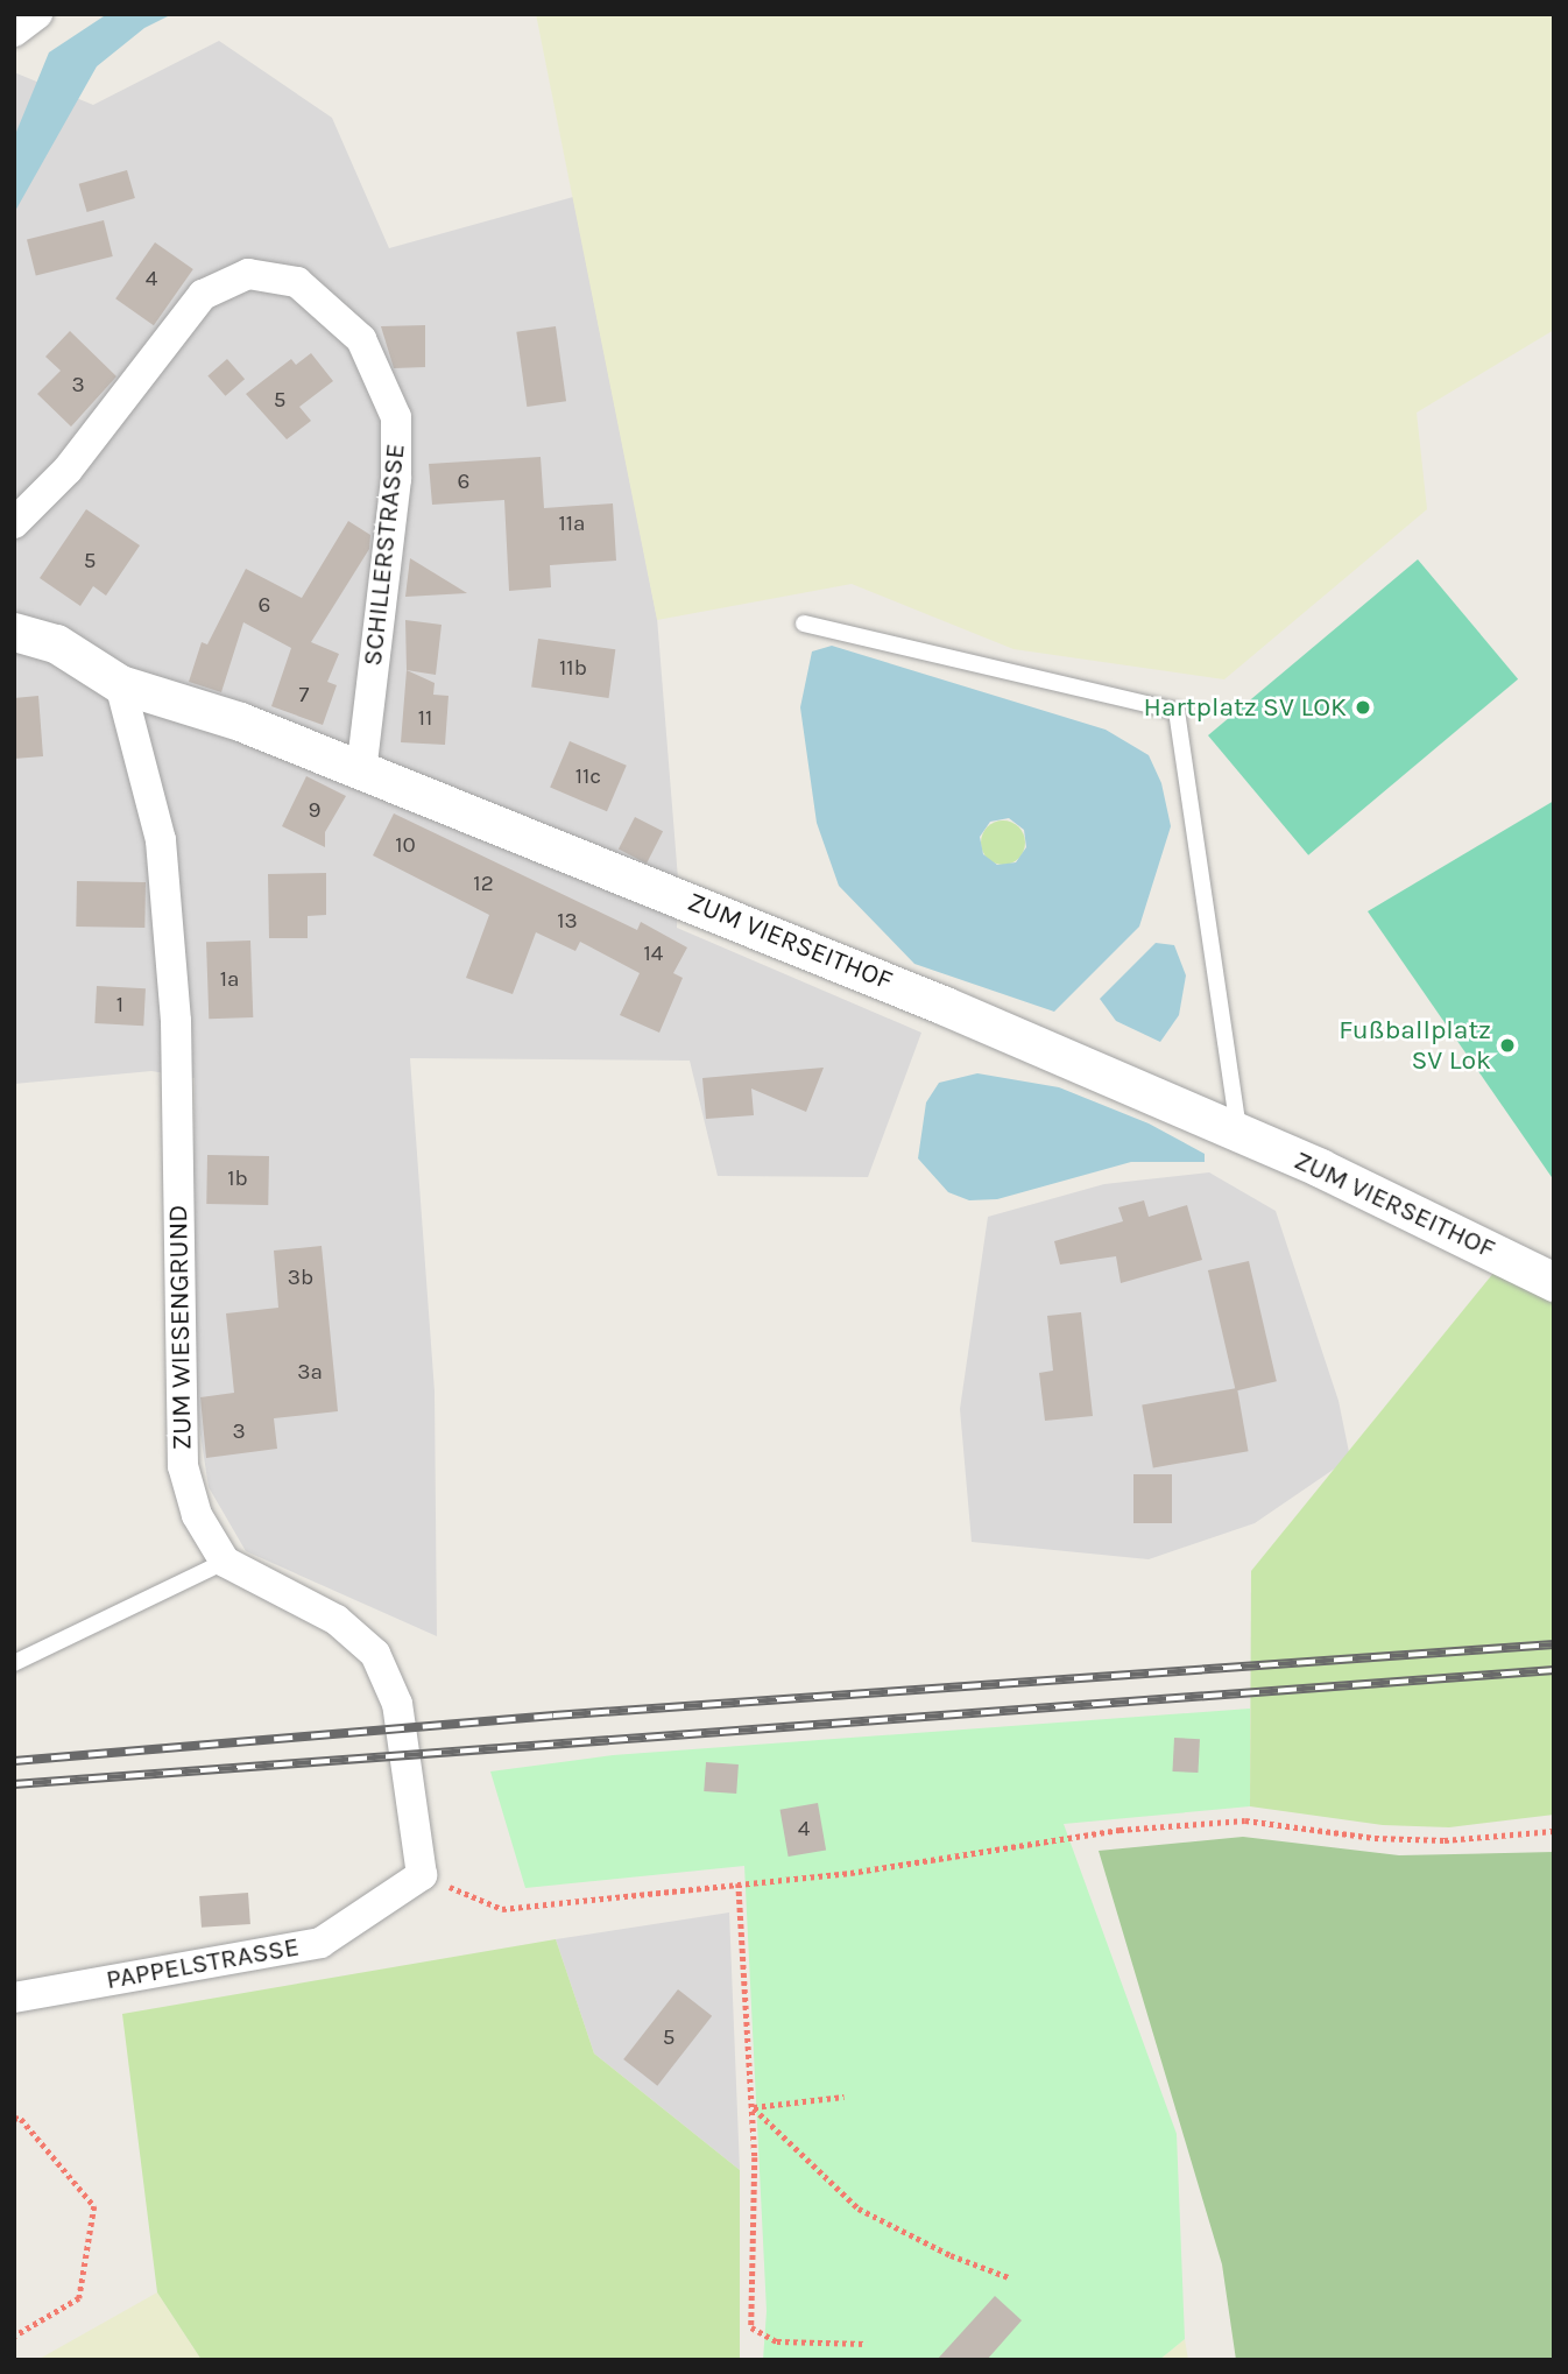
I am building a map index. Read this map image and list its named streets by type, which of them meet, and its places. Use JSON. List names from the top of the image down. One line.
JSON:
{"streets":{"street":["SCHILLERSTRASSE","ZUM VIERSEITHOF","ZUM WIESENGRUND","PAPPELSTRASSE"]},"crossings":[["SCHILLERSTRASSE","ZUM VIERSEITHOF"],["ZUM VIERSEITHOF","ZUM WIESENGRUND"]],"places":["Hartplatz SV LOK","Fußballplatz SV Lok"],"house_numbers":["4","3","5","6","11a","5","6","11b","7","11","11c","9","10","12","13","14","1a","1","1b","3b","3a","3","4","5"]}
